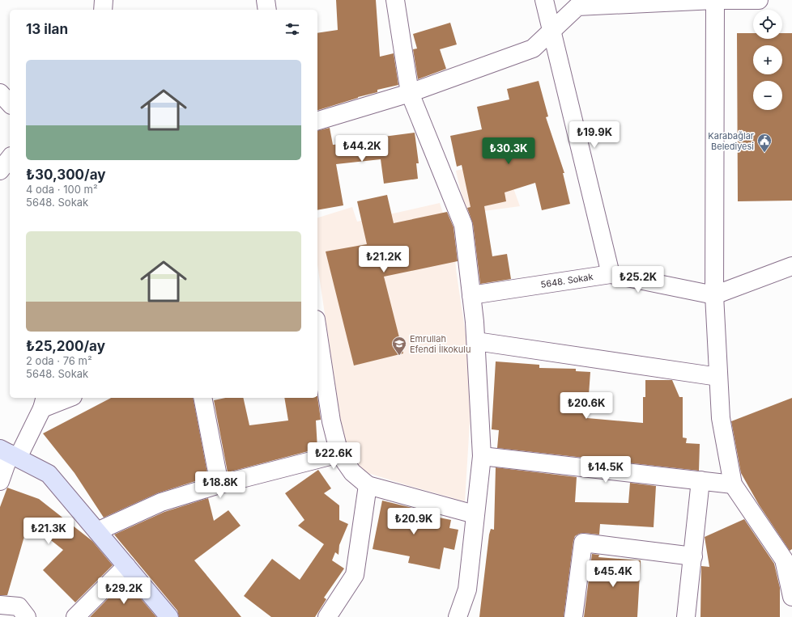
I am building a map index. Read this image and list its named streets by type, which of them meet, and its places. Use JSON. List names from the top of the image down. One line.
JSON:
{"streets":{"street":["5648. Sokak"]},"places":{"public building":["Karabağlar Belediyesi"],"school or university":["Emrullah Efendi İlkokulu"]},"page":{"map_buttons":["+","−"],"heading":"13 ilan","list":[{"name":"₺30,300/ay","note":"4 oda · 100 m² · 5648. Sokak"},{"name":"₺25,200/ay","note":"2 oda · 76 m² · 5648. Sokak"}],"price":["₺19.9K","₺44.2K","₺30.3K","₺21.2K","₺25.2K","₺20.6K","₺22.6K","₺14.5K","₺18.8K","₺20.9K","₺21.3K","₺45.4K","₺29.2K"]}}
